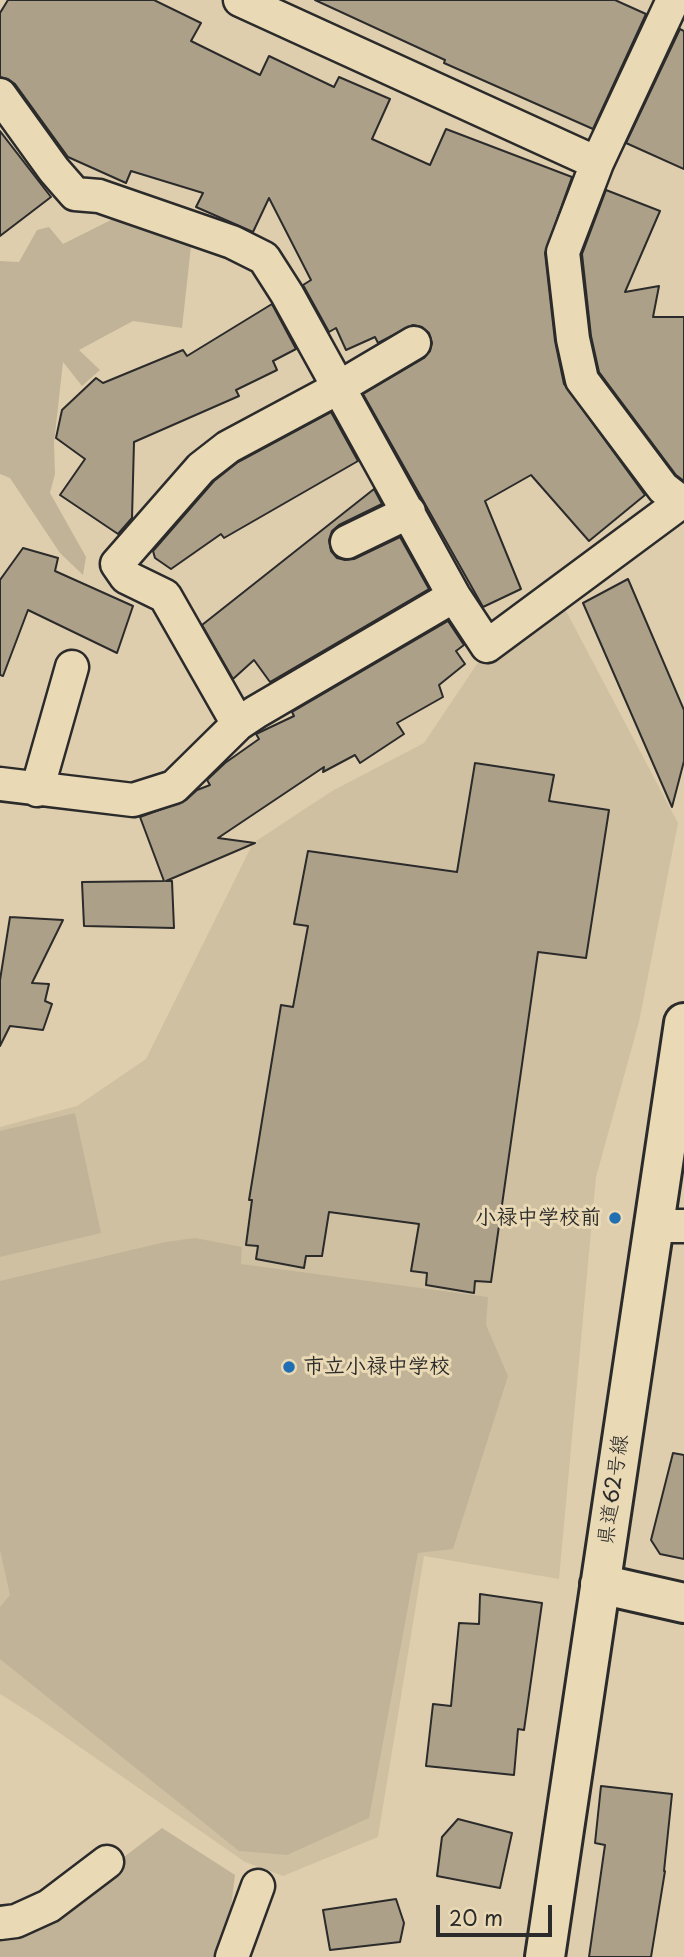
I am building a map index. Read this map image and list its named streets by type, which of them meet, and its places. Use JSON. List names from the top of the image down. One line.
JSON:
{"streets":{"main road":["県道62号線"]},"places":["小禄中学校前","市立小禄中学校"],"scale_bar":"20 m"}
